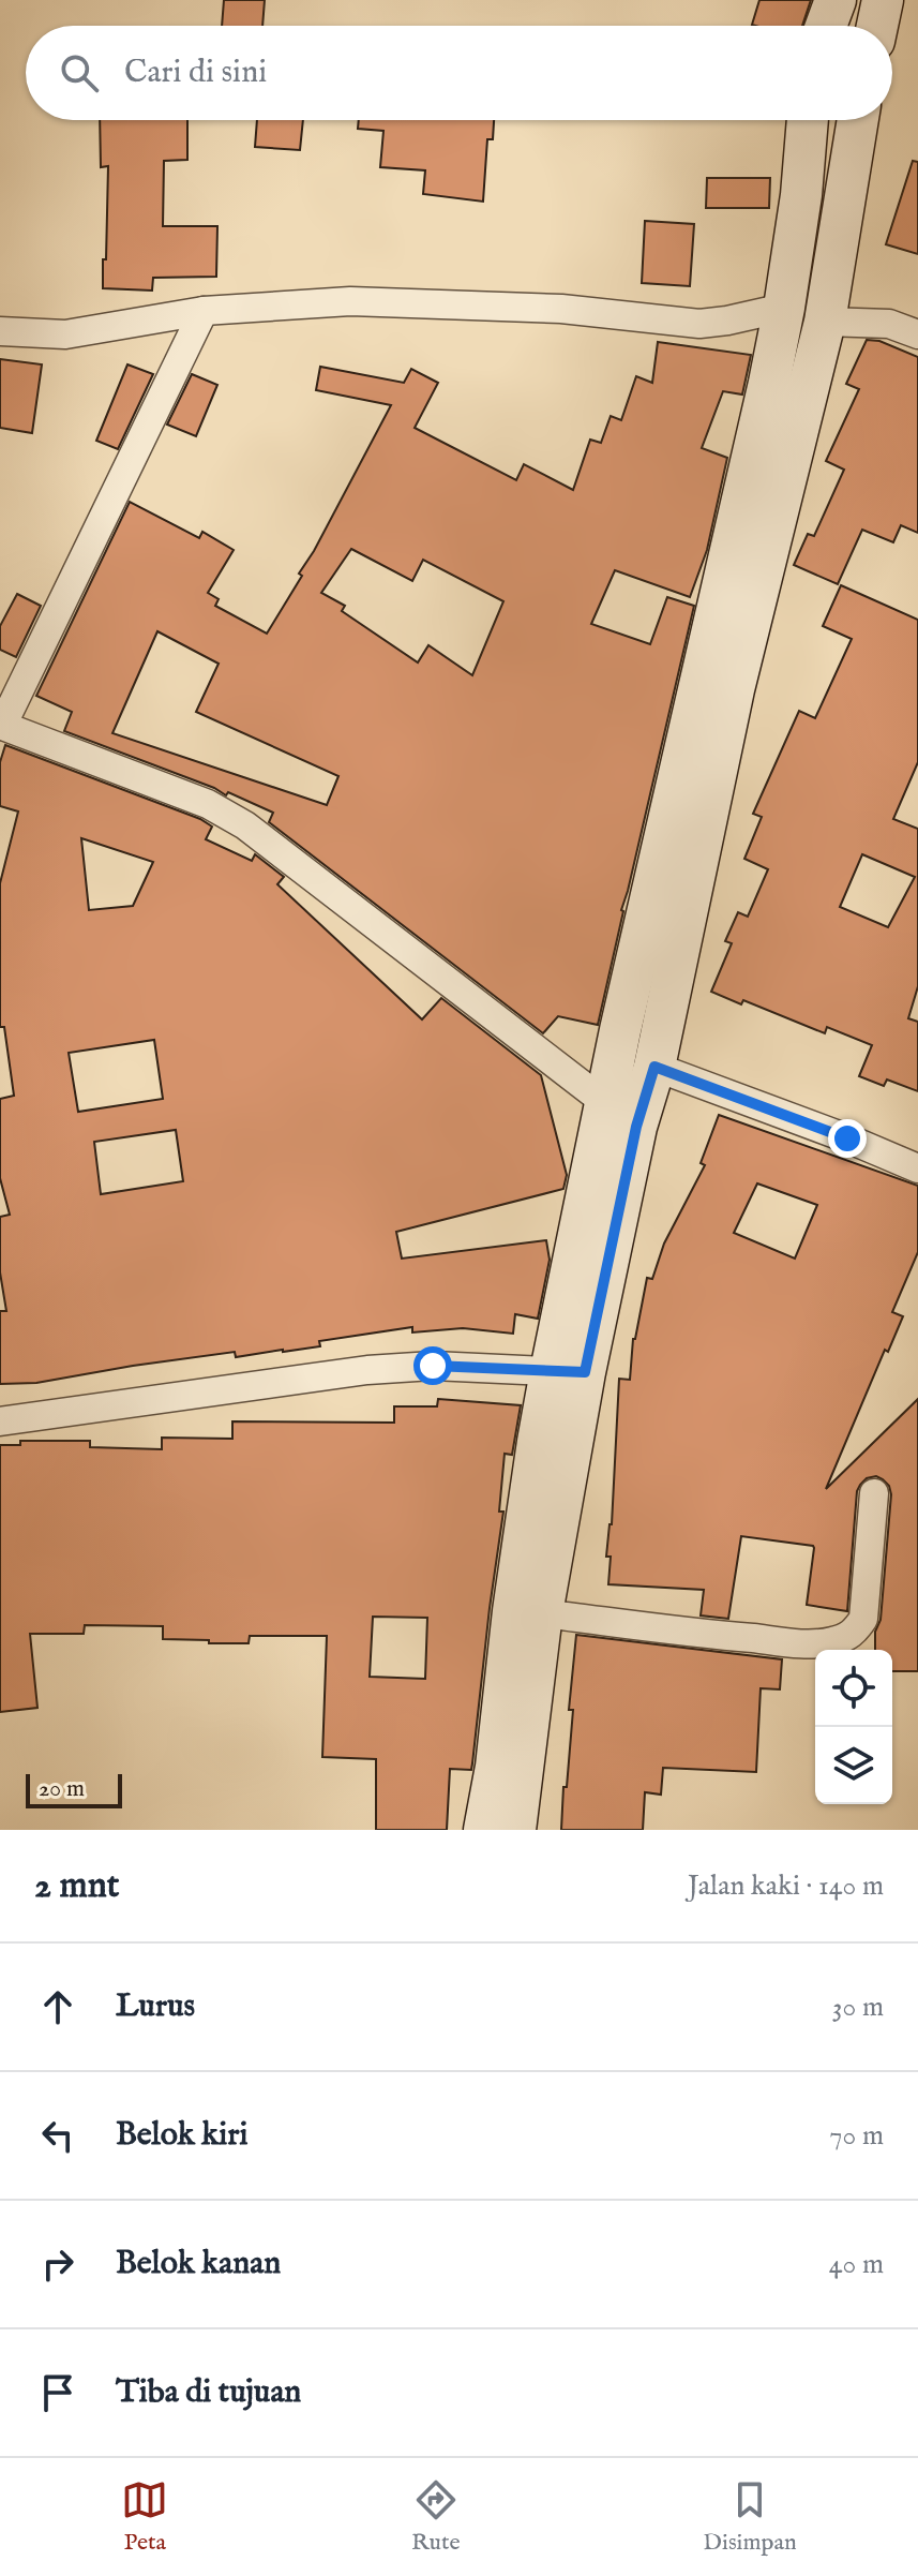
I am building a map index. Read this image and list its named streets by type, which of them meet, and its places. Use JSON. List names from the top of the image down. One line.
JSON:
{"scale_bar":"20 m","page":{"search":"Cari di sini","scale":"20 m","heading":["2 mnt","Jalan kaki · 140 m"],"list":[["Lurus","30 m"],["Belok kiri","70 m"],["Belok kanan","40 m"],"Tiba di tujuan"],"nav":["Peta","Rute","Disimpan"]}}
